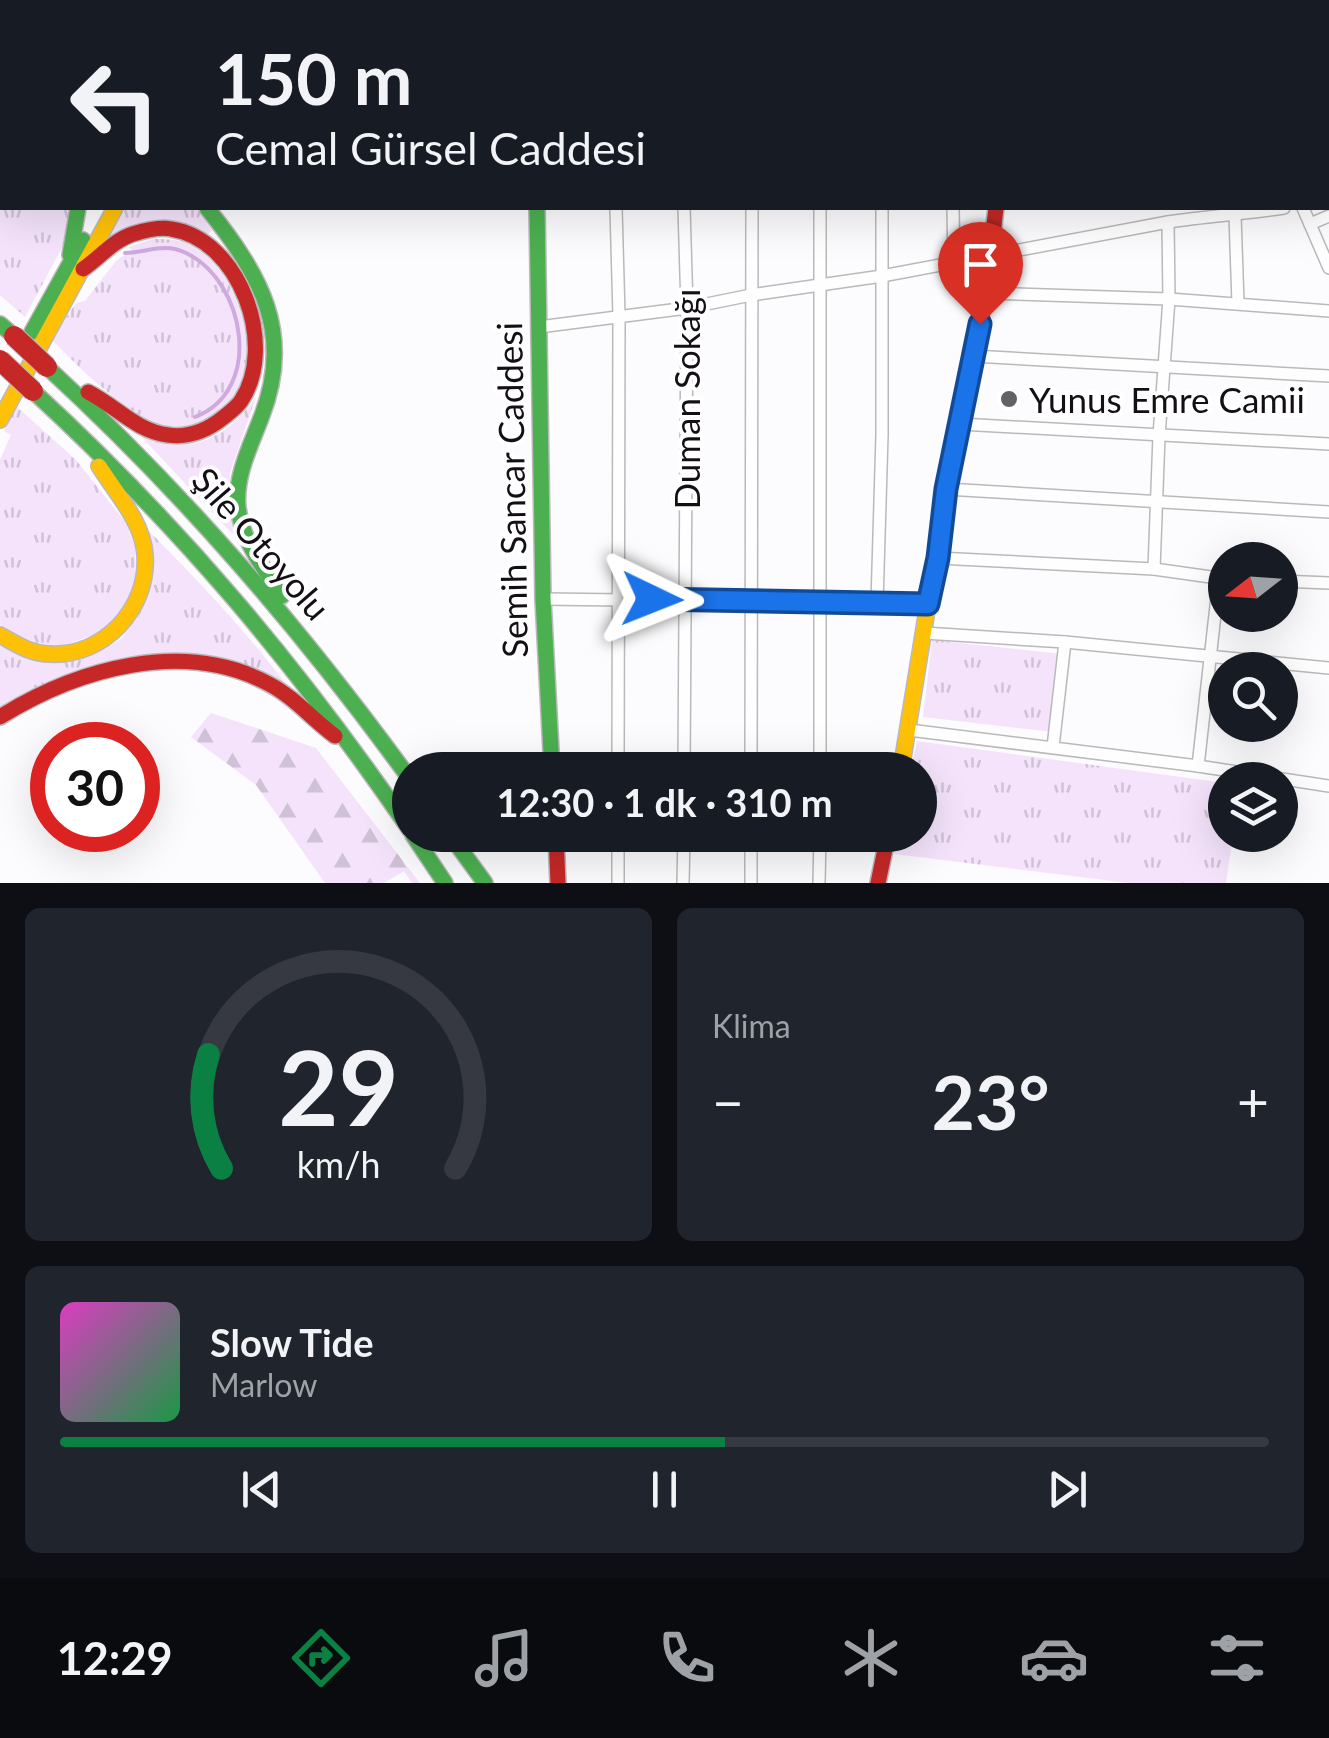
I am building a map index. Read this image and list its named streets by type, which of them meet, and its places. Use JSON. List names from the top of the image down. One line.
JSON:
{"streets":{"main road":["Semih Sancar Caddesi","Şile Otoyolu"],"street":["Duman Sokağı"]},"places":["Yunus Emre Camii"],"north":"left","page":{"turn":["150 m","Cemal Gürsel Caddesi"],"limit":"30","trip":"12:30 · 1 dk · 310 m","tile":"Klima","heat":["−","23°","+"],"song":["Slow Tide","Marlow"],"tabs":"12:29","gauge":["29","km/h"]}}
